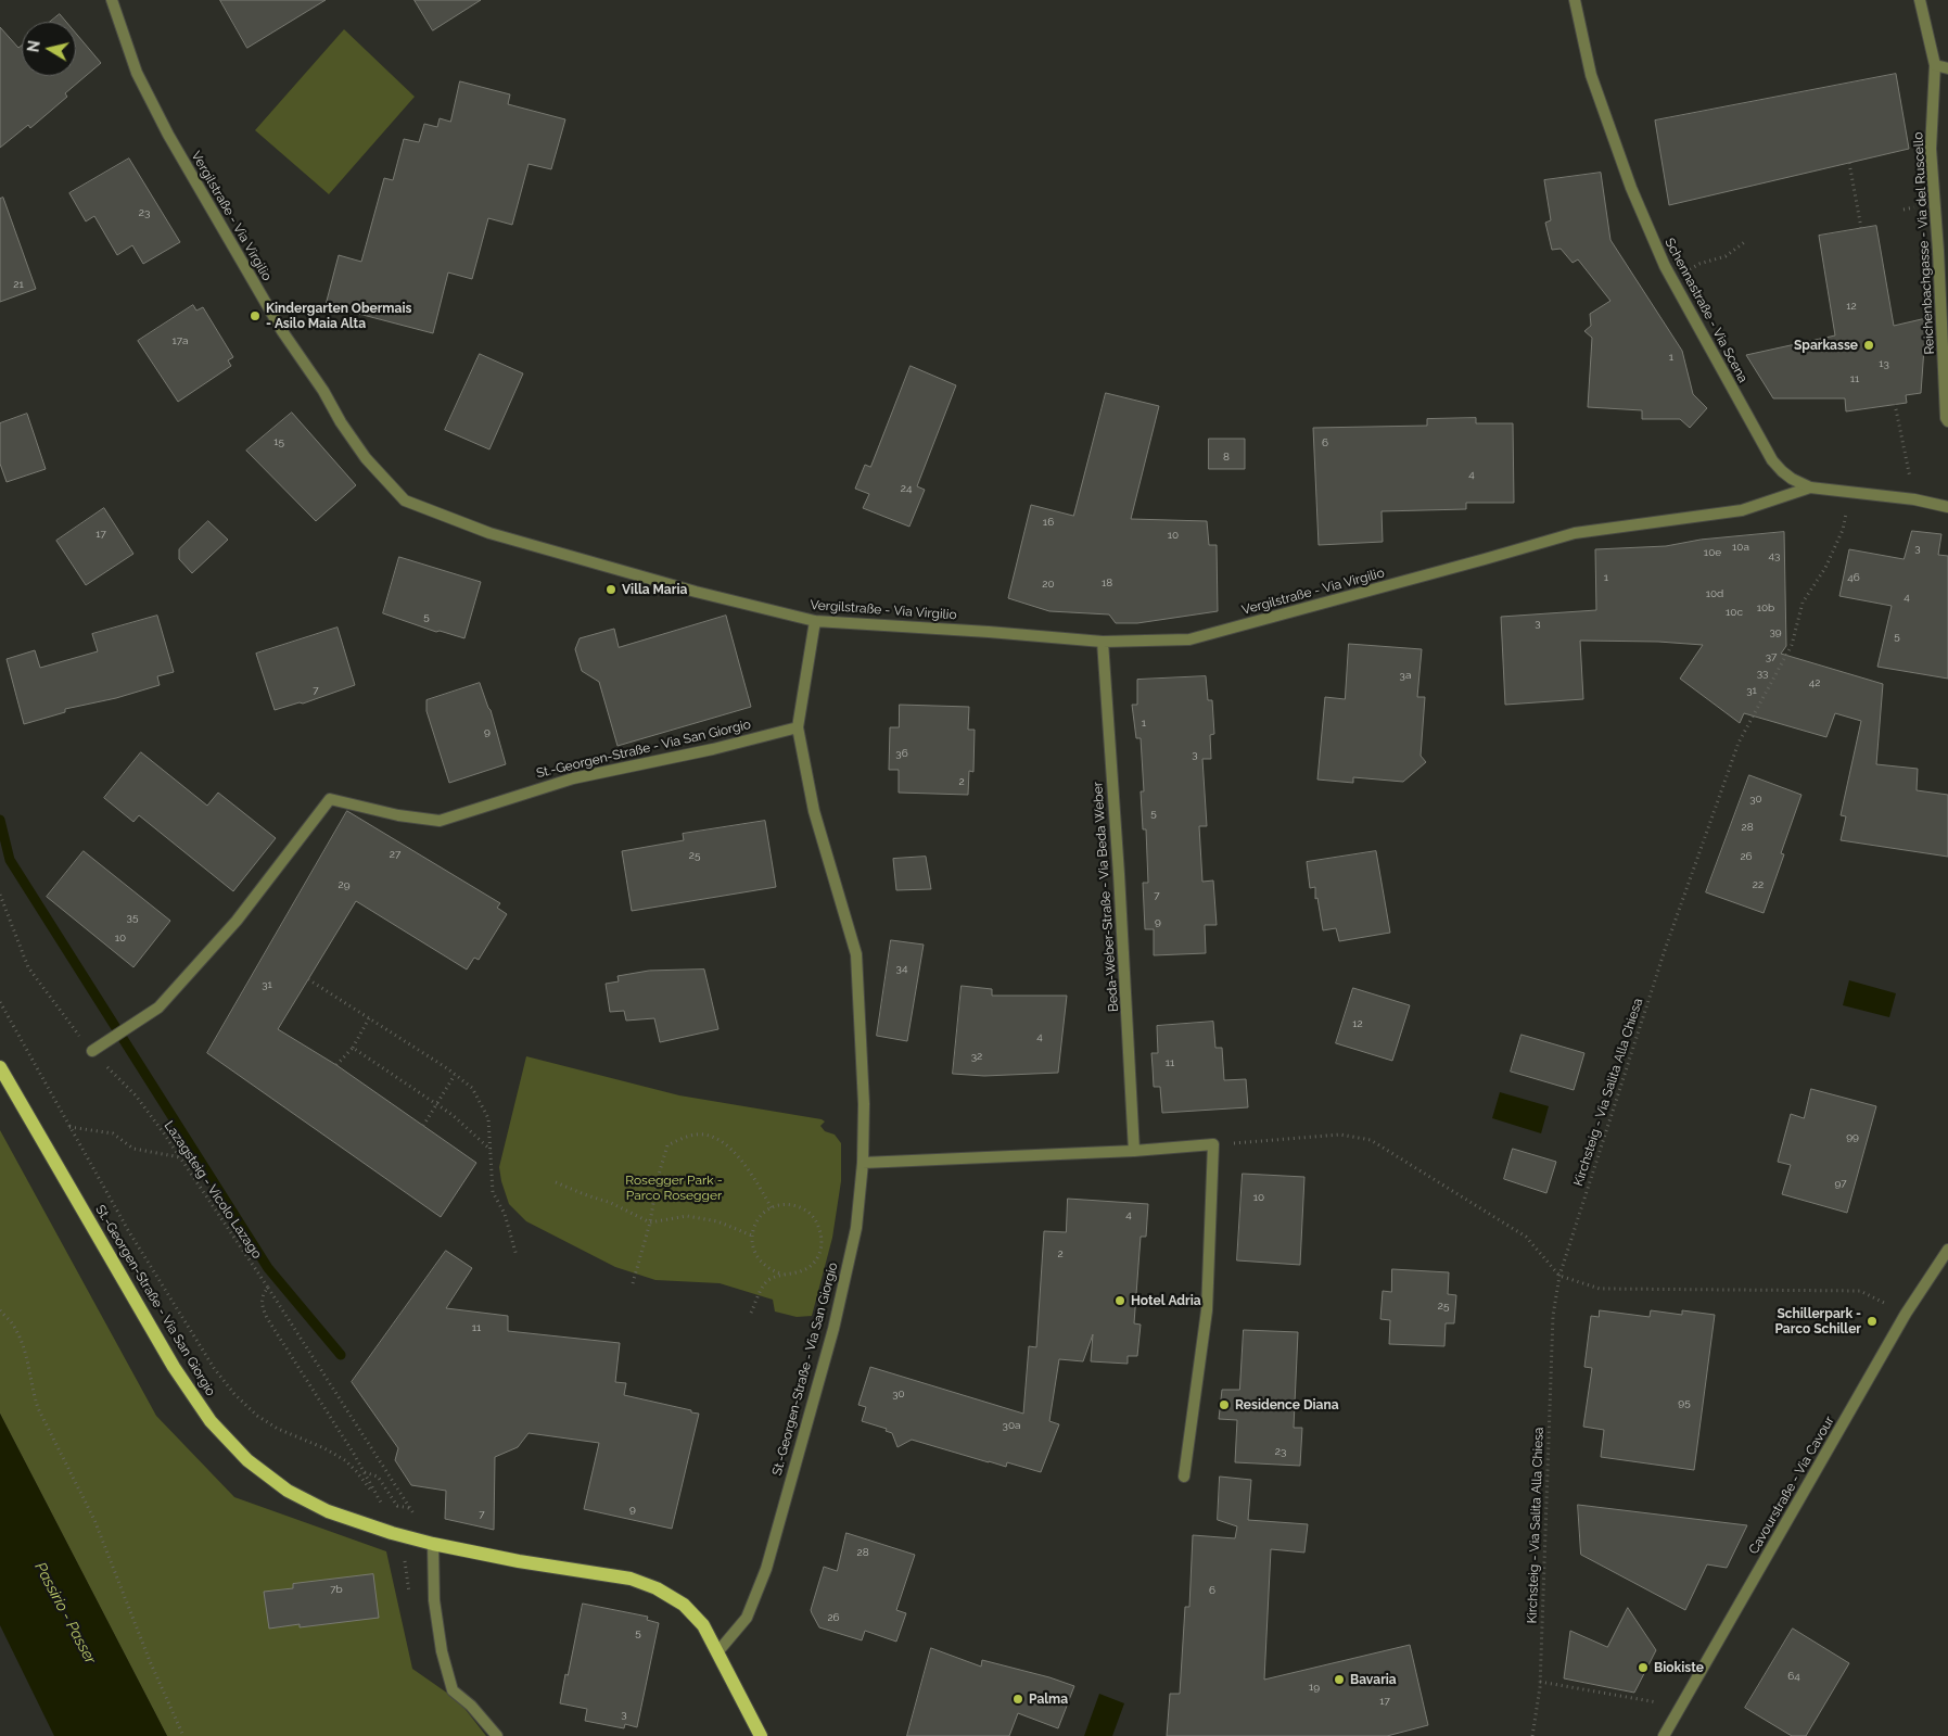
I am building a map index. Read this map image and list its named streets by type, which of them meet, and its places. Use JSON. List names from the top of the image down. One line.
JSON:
{"streets":{"main road":["St.-Georgen-Straße - Via San Giorgio"],"street":["Vergilstraße - Via Virgilio","Reichenbachgasse - Via del Ruscello","Schennastraße - Via Scena","Beda-Weber-Straße - Via Beda Weber","Cavourstraße - Via Cavour"],"path":["Kirchsteig - Via Salita Alla Chiesa","Lazagsteig - Vicolo Lazago"]},"crossings":[["Vergilstraße - Via Virgilio","Schennastraße - Via Scena"],["Vergilstraße - Via Virgilio","St.-Georgen-Straße - Via San Giorgio"],["Vergilstraße - Via Virgilio","Beda-Weber-Straße - Via Beda Weber"],["St.-Georgen-Straße - Via San Giorgio","Lazagsteig - Vicolo Lazago"]],"water":["Passirio - Passer"],"parks":["Rosegger Park - Parco Rosegger"],"places":["Kindergarten Obermais - Asilo Maia Alta","Sparkasse","Villa Maria","Hotel Adria","Schillerpark - Parco Schiller","Residence Diana","Biokiste","Bavaria","Palma"],"house_numbers":["23","21","12","17a","1","13","11","15","6","8","4","24","16","17","10","10a","3","10e","43","1","46","18","20","10d","4","10b","10c","5","3","39","5","37","33","3a","42","7","31","1","9","36","3","2","30","5","28","27","25","26","29","22","7","35","9","10","34","31","12","4","32","11","99","97","10","4","2","25","11","30","95","30a","23","9","7","28","7b","6","26","5","64","19","17","3"],"north":"left"}
